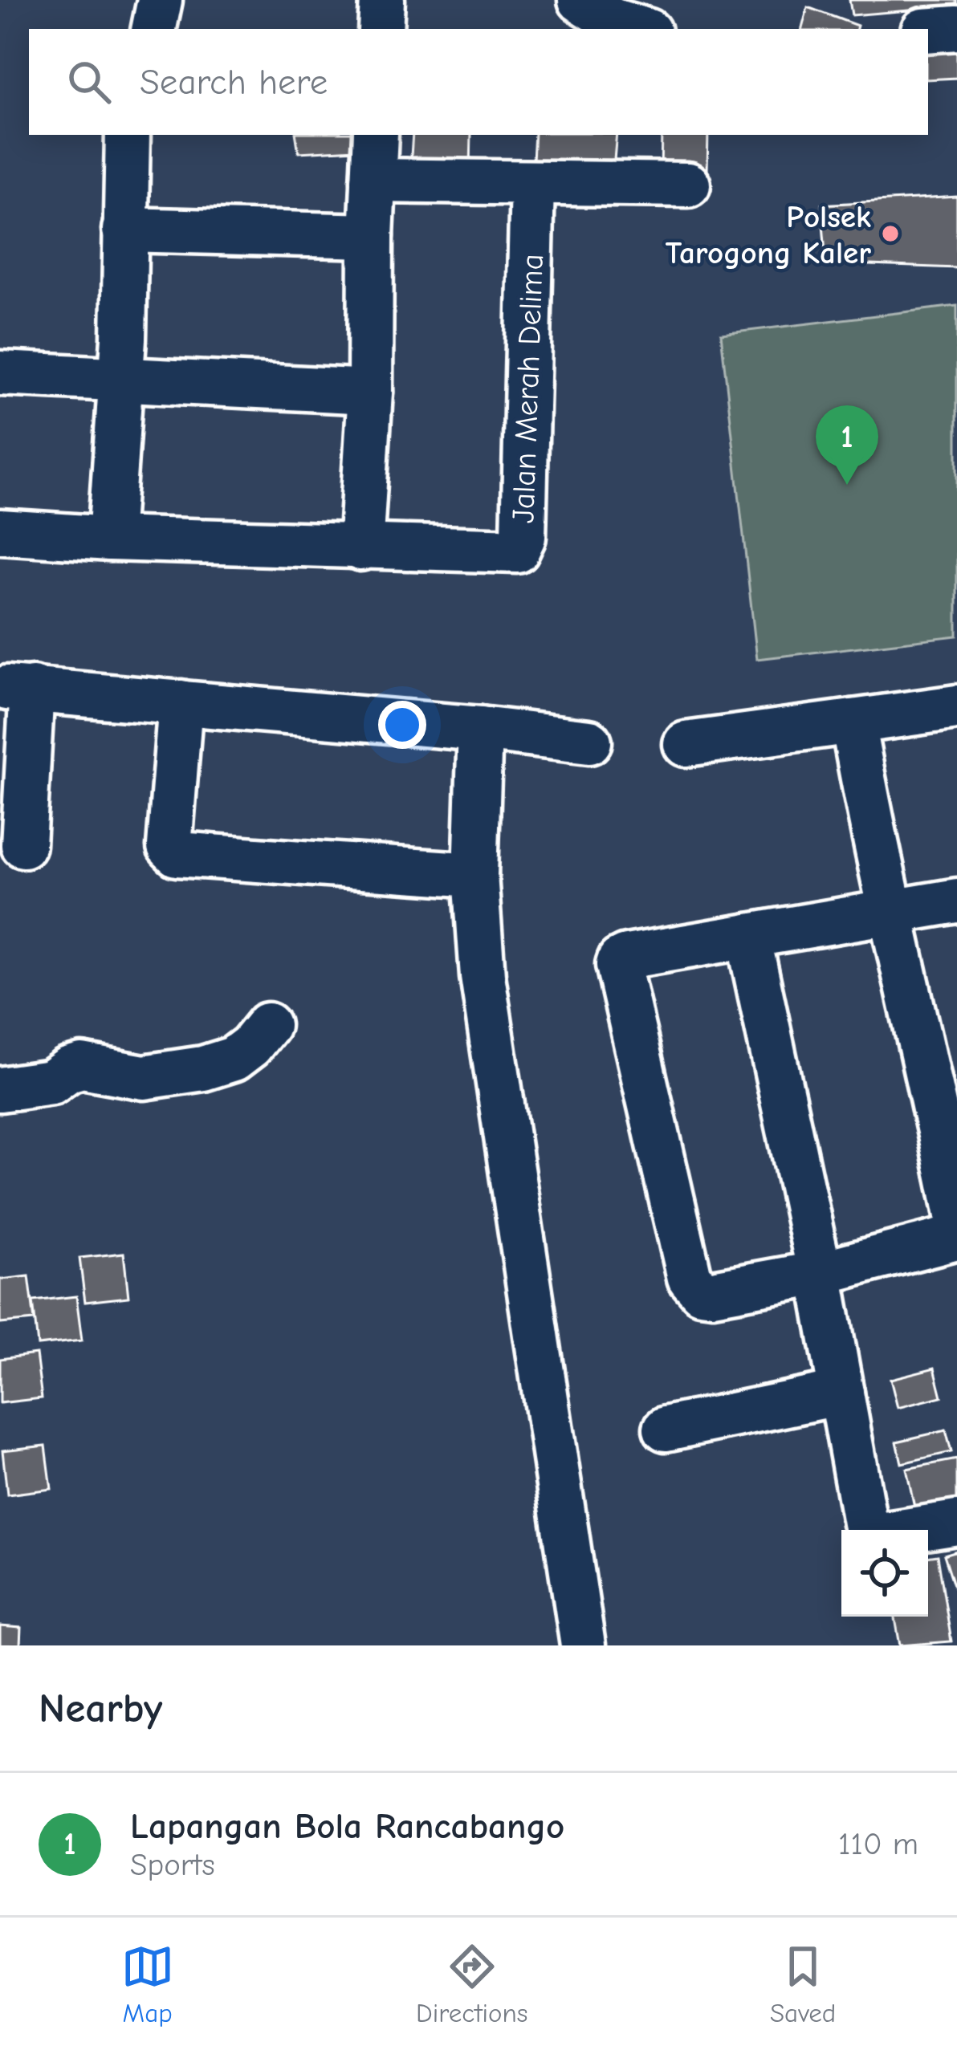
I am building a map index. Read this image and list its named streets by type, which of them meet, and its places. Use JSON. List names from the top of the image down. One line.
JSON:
{"streets":{"street":["Jalan Merah Delima"]},"places":["Polsek Tarogong Kaler"],"page":{"search":"Search here","pins":"1","heading":"Nearby","list":[{"mark":"1","name":"Lapangan Bola Rancabango","note":"Sports","value":"110 m"}],"nav":["Map","Directions","Saved"]}}
